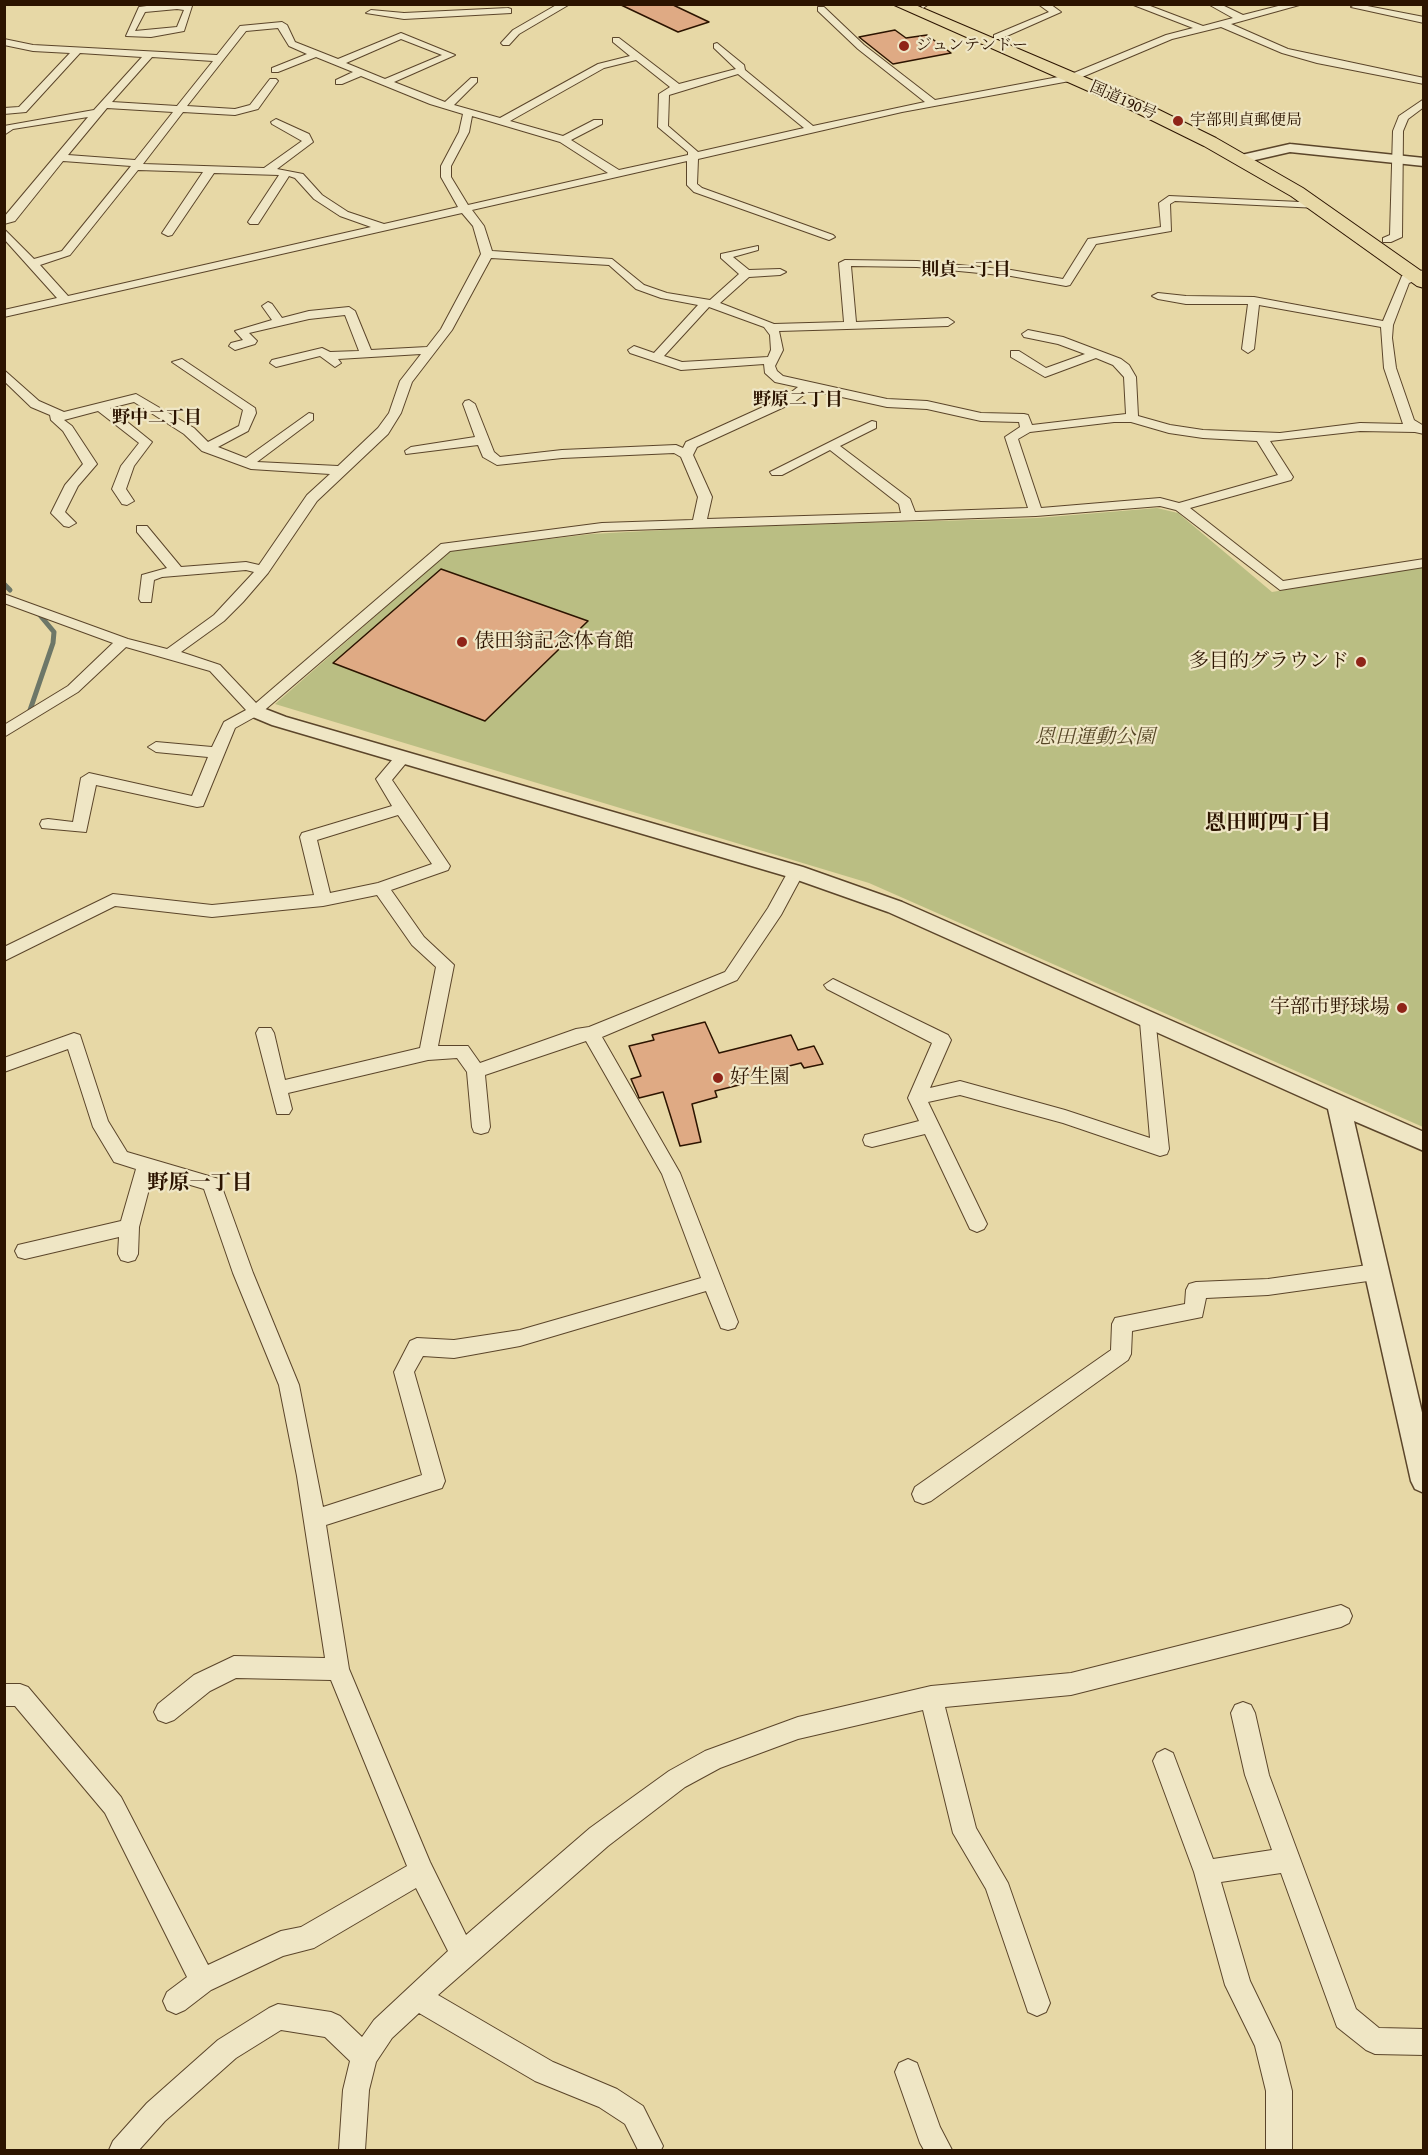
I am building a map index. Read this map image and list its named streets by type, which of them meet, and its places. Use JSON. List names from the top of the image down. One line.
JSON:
{"streets":{"highway":["国道190号"]},"districts":["則貞一丁目","野原二丁目","野中二丁目","恩田町四丁目","野原一丁目"],"parks":["恩田運動公園"],"places":["ジュンテンドー","宇部則貞郵便局","俵田翁記念体育館","多目的グラウンド","宇部市野球場","好生園"]}
